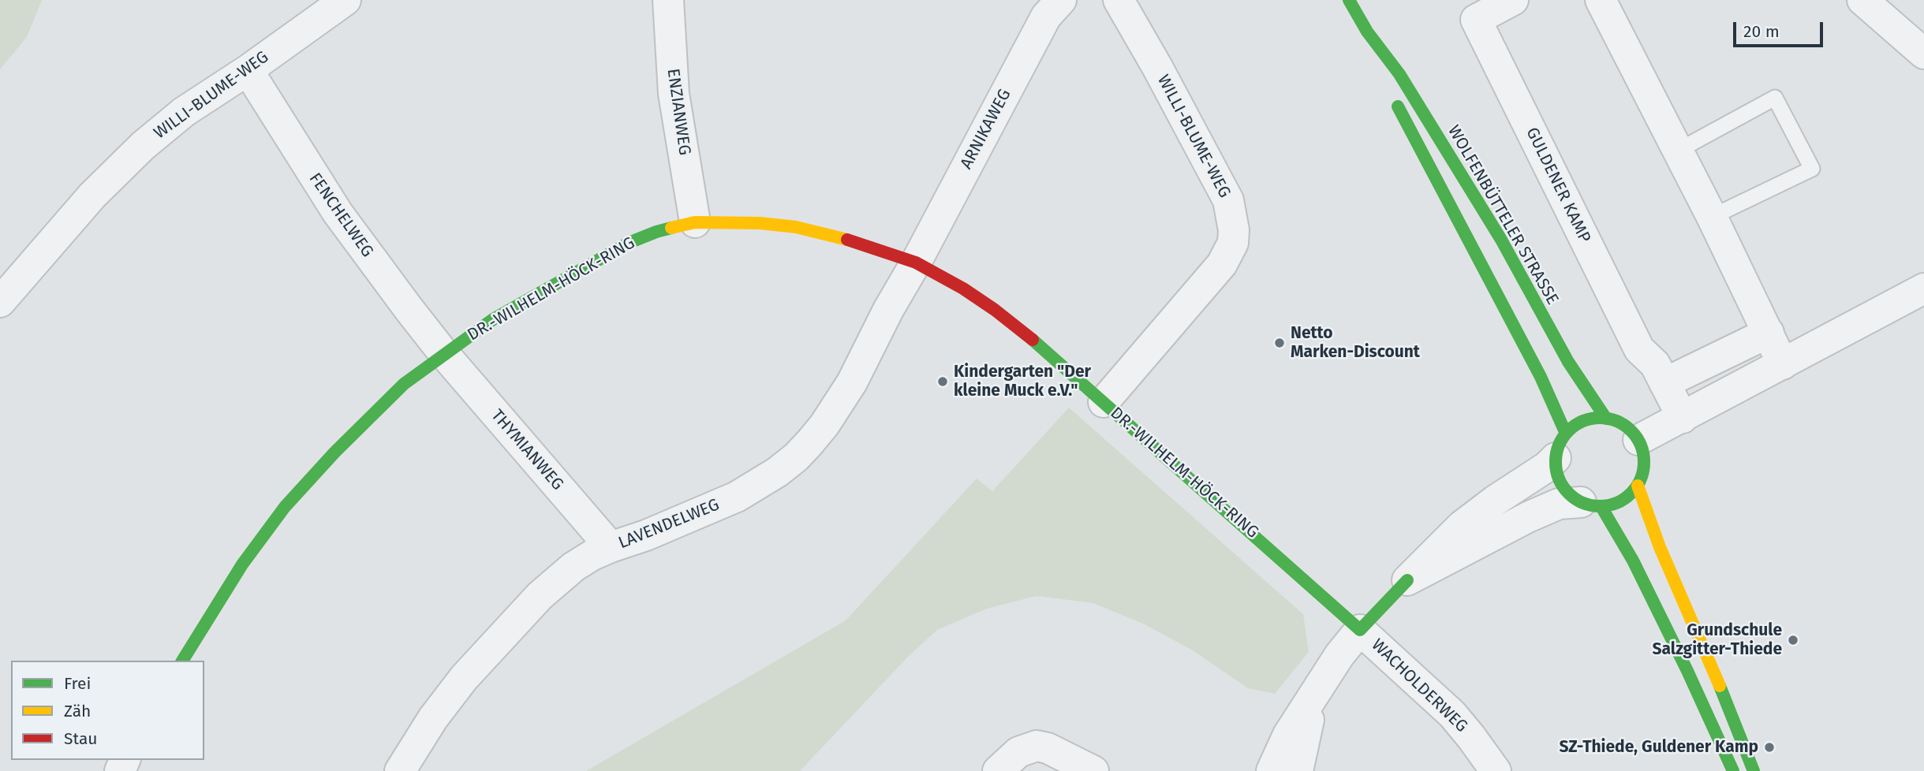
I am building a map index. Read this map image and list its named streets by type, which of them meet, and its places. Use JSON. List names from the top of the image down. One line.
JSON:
{"streets":{"street":["WILLI-BLUME-WEG","ENZIANWEG","ARNIKAWEG","GULDENER KAMP","FENCHELWEG","WOLFENBÜTTELER STRASSE","DR.-WILHELM-HÖCK-RING","THYMIANWEG","LAVENDELWEG","WACHOLDERWEG"]},"crossings":[["WILLI-BLUME-WEG","FENCHELWEG"],["WILLI-BLUME-WEG","DR.-WILHELM-HÖCK-RING"],["ENZIANWEG","DR.-WILHELM-HÖCK-RING"],["ARNIKAWEG","DR.-WILHELM-HÖCK-RING"],["ARNIKAWEG","LAVENDELWEG"],["FENCHELWEG","DR.-WILHELM-HÖCK-RING"],["FENCHELWEG","THYMIANWEG"],["DR.-WILHELM-HÖCK-RING","THYMIANWEG"],["DR.-WILHELM-HÖCK-RING","LAVENDELWEG"],["DR.-WILHELM-HÖCK-RING","WACHOLDERWEG"],["THYMIANWEG","LAVENDELWEG"]],"places":["Netto Marken-Discount","Kindergarten \"Der kleine Muck e.V.\"","Grundschule Salzgitter-Thiede","SZ-Thiede, Guldener Kamp"],"legend":["Frei","Zäh","Stau"],"scale_bar":"20 m"}
